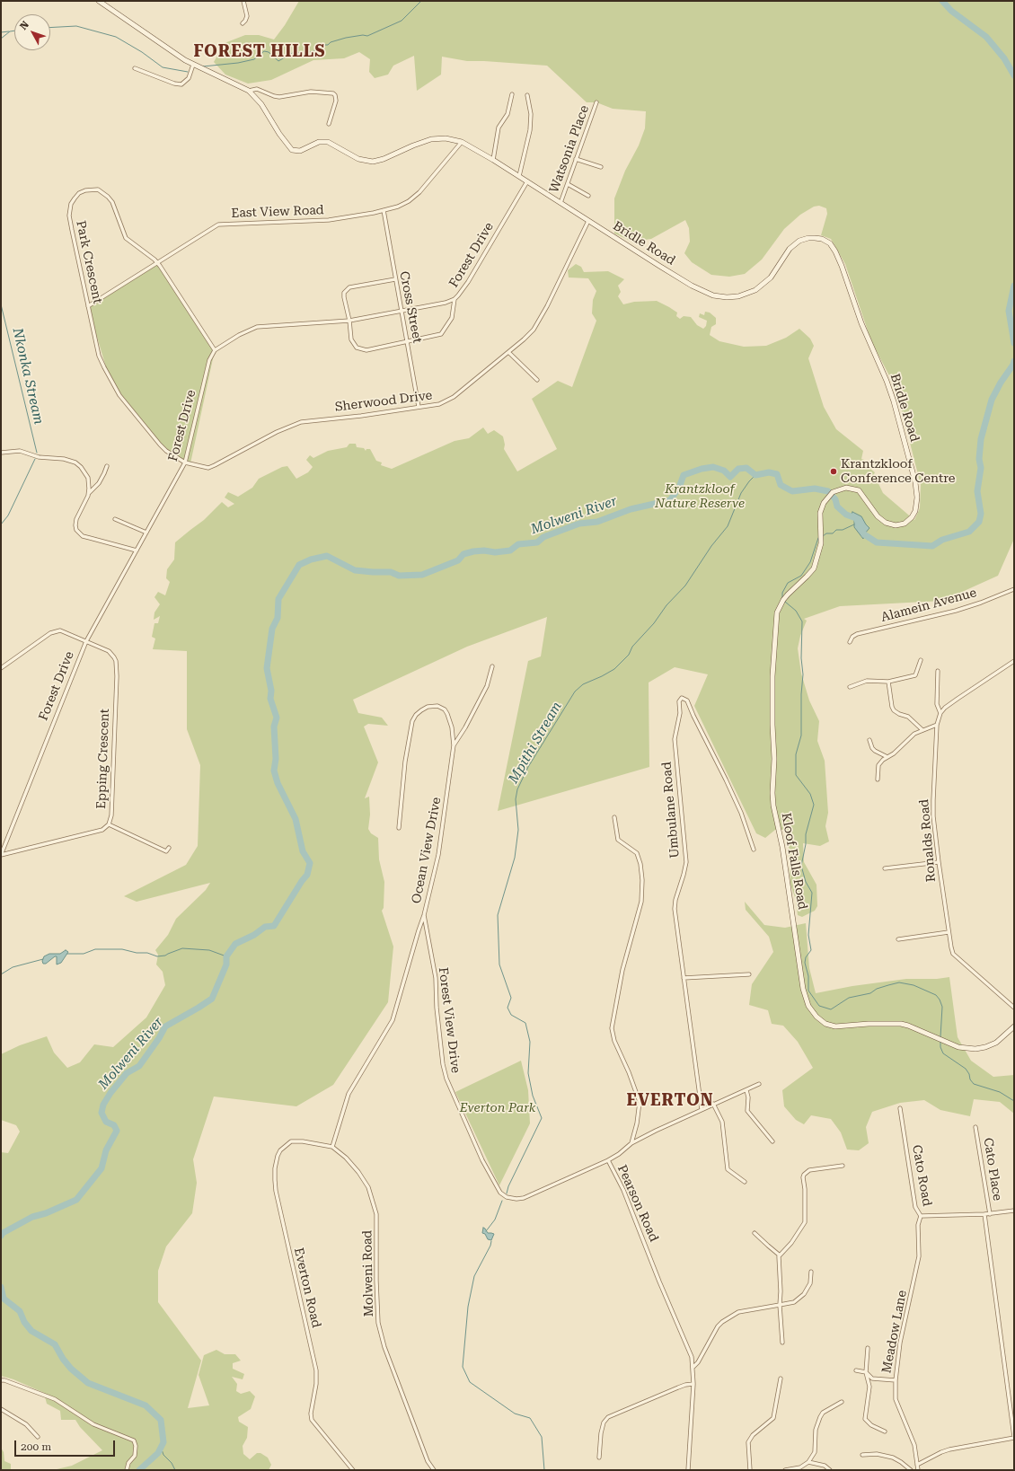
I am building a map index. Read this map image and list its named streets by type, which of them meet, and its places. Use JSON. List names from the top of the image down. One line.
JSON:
{"streets":{"main road":["Bridle Road","Kloof Falls Road"],"street":["Watsonia Place","East View Road","Forest Drive","Park Crescent","Cross Street","Sherwood Drive","Alamein Avenue","Epping Crescent","Umbulane Road","Ronalds Road","Ocean View Drive","Forest View Drive","Cato Place","Cato Road","Pearson Road","Molweni Road","Everton Road","Meadow Lane"]},"crossings":[["Watsonia Place","Bridle Road"],["East View Road","Bridle Road"],["East View Road","Park Crescent"],["East View Road","Cross Street"],["Bridle Road","Forest Drive"],["Bridle Road","Sherwood Drive"],["Bridle Road","Kloof Falls Road"],["Forest Drive","Park Crescent"],["Forest Drive","Cross Street"],["Forest Drive","Sherwood Drive"],["Forest Drive","Epping Crescent"],["Park Crescent","Sherwood Drive"],["Cross Street","Sherwood Drive"],["Umbulane Road","Pearson Road"],["Ocean View Drive","Forest View Drive"],["Ocean View Drive","Molweni Road"],["Ocean View Drive","Everton Road"],["Forest View Drive","Pearson Road"],["Cato Place","Cato Road"],["Cato Road","Meadow Lane"],["Molweni Road","Everton Road"]],"districts":["FOREST HILLS","EVERTON"],"water":["Nkonka Stream","Molweni River","Mpithi Stream"],"parks":["Krantzkloof Nature Reserve","Everton Park"],"places":["Krantzkloof Conference Centre"],"scale_bar":"200 m","north":"top left"}
